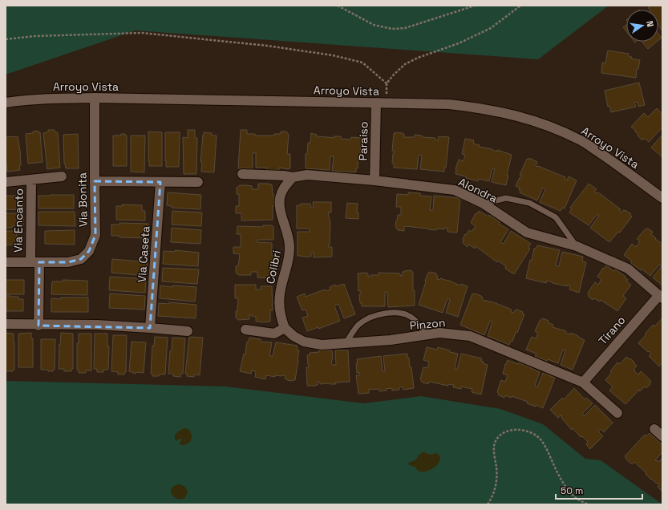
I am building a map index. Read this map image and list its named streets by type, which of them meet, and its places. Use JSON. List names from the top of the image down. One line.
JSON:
{"streets":{"street":["Arroyo Vista","Paraiso","Alondra","Via Bonita","Via Encanto","Via Caseta","Colibri","Pinzon","Tirano"]},"crossings":[["Arroyo Vista","Paraiso"],["Arroyo Vista","Via Bonita"],["Paraiso","Alondra"],["Alondra","Colibri"],["Alondra","Tirano"],["Via Bonita","Via Encanto"],["Colibri","Pinzon"],["Pinzon","Tirano"]],"scale_bar":"50 m","north":"right"}
